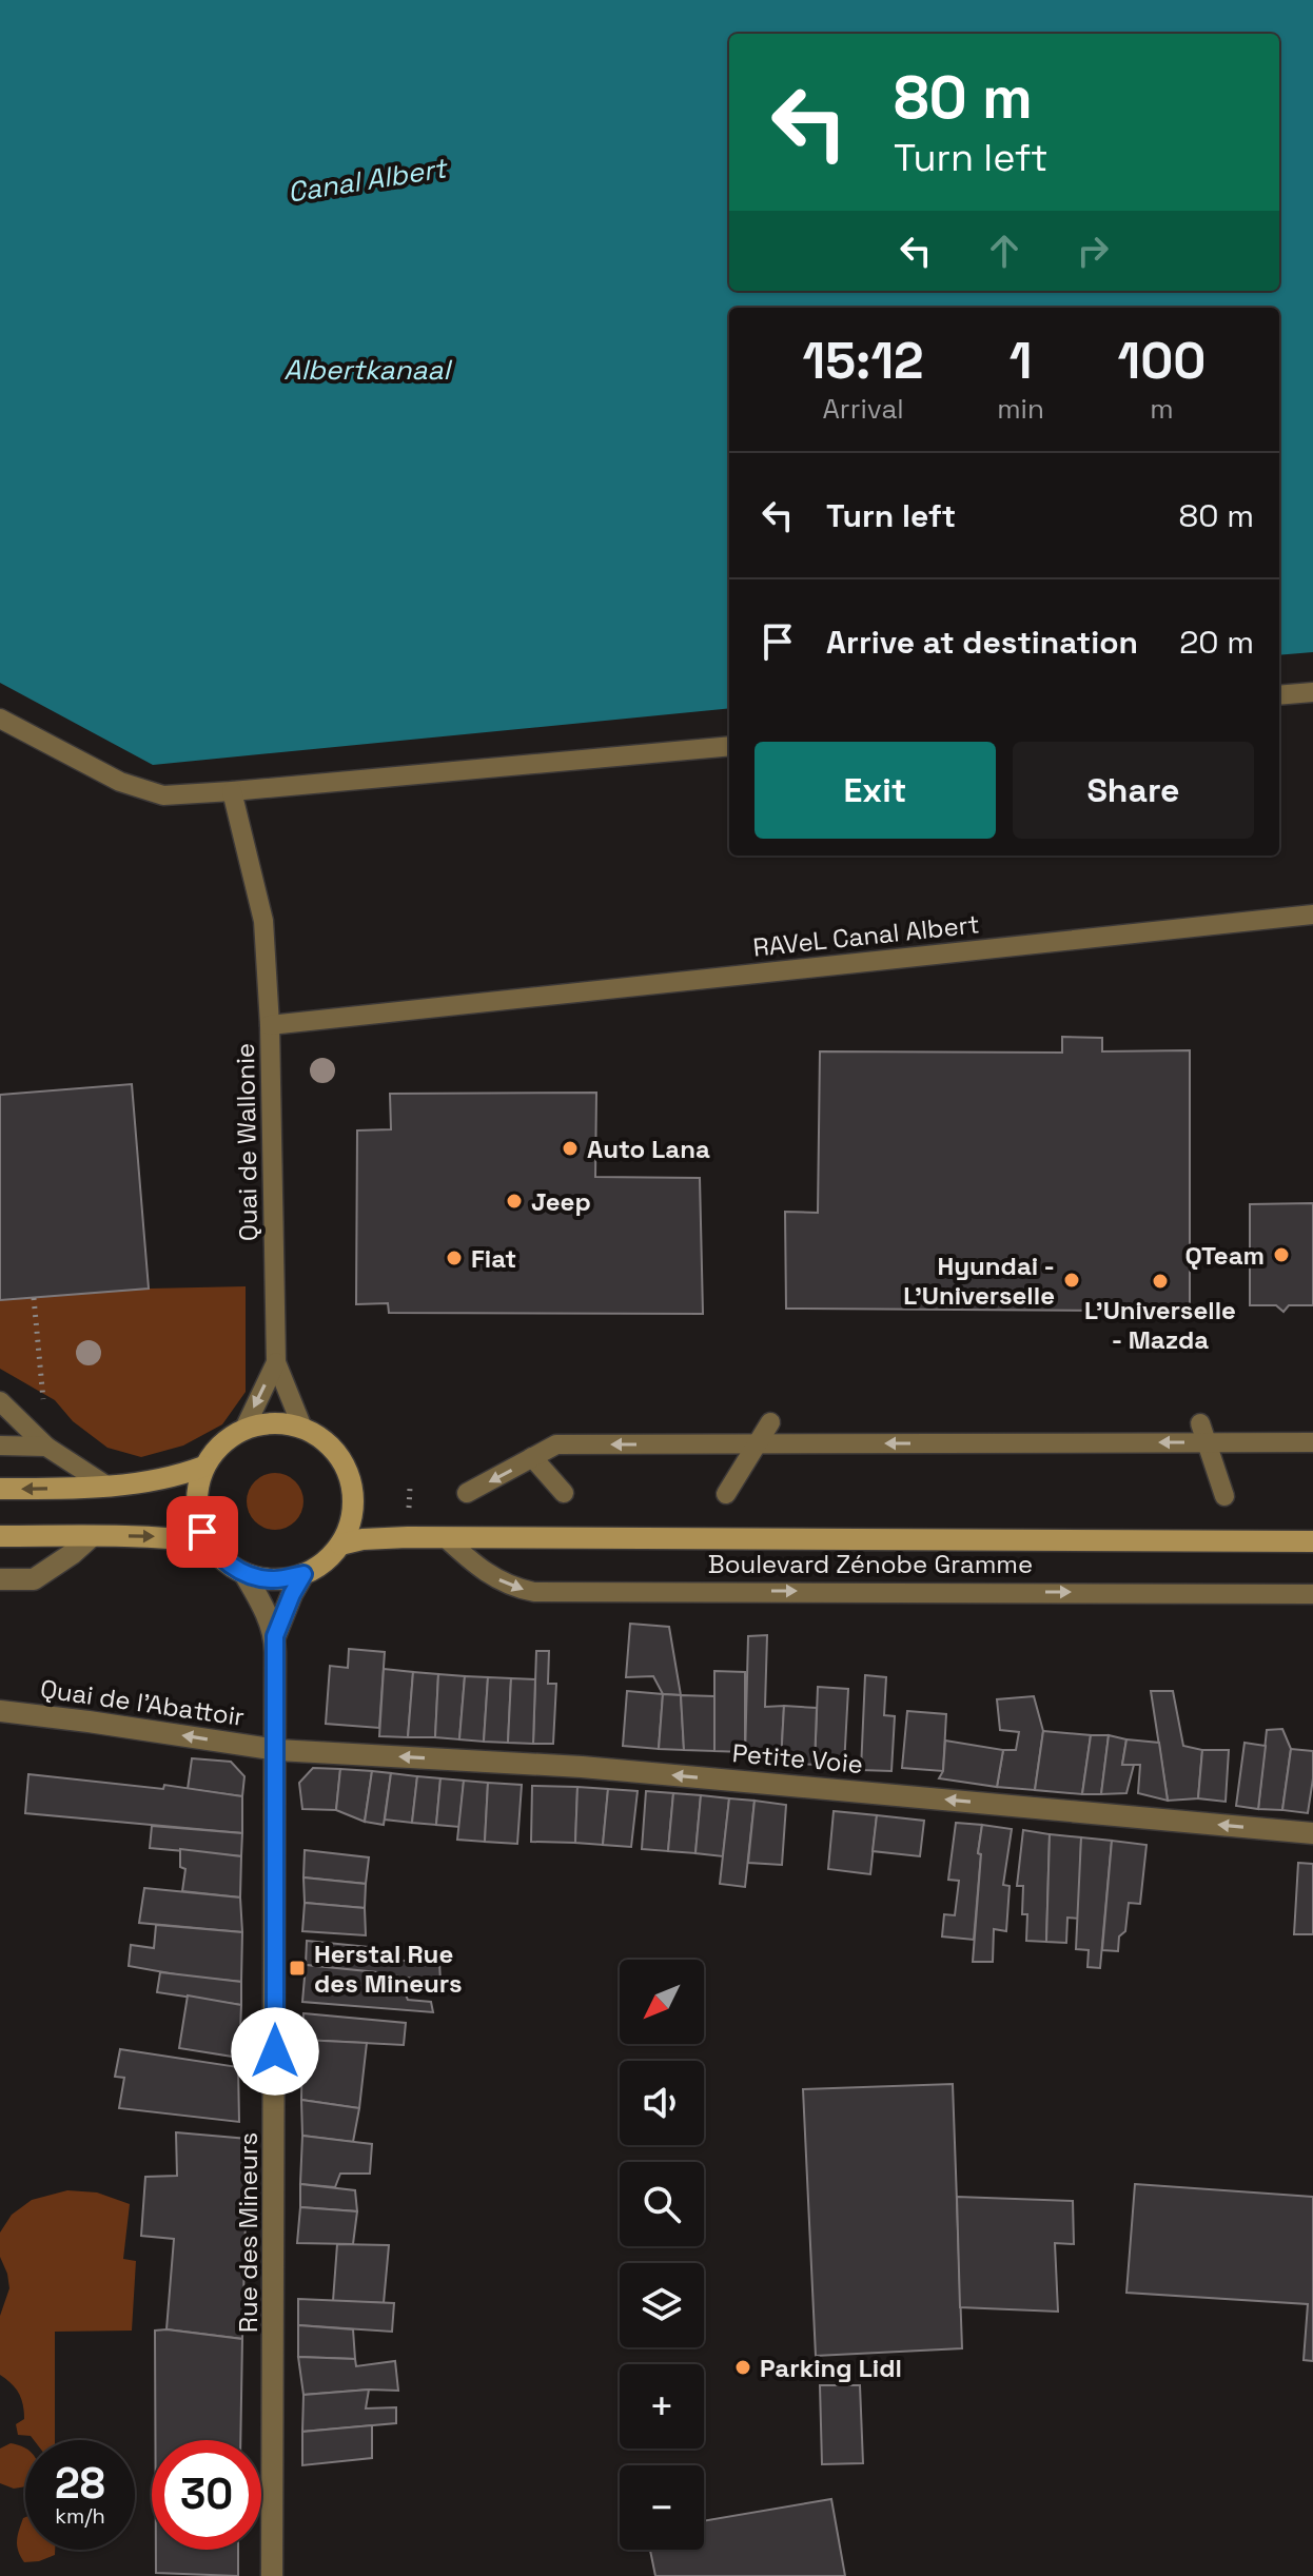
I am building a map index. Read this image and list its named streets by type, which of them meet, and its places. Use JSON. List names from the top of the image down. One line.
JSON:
{"streets":{"main road":["Boulevard Zénobe Gramme"],"street":["Quai de l'Abattoir","Petite Voie","Rue des Mineurs"],"lane":["RAVeL Canal Albert","Quai de Wallonie"]},"crossings":[["RAVeL Canal Albert","Quai de Wallonie"],["Quai de Wallonie","Boulevard Zénobe Gramme"],["Quai de Wallonie","Rue des Mineurs"],["Boulevard Zénobe Gramme","Rue des Mineurs"],["Quai de l'Abattoir","Petite Voie"],["Quai de l'Abattoir","Rue des Mineurs"],["Petite Voie","Rue des Mineurs"]],"one_way":["Quai de l'Abattoir","Petite Voie"],"water":["Canal Albert","Albertkanaal"],"places":{"other":["Auto Lana","Jeep","QTeam","Fiat","Hyundai - L'Universelle","L'Universelle - Mazda","Parking Lidl"],"transit":["Herstal Rue des Mineurs"]},"north":"bottom left","page":{"turn":["80 m","Turn left"],"eta":["15:12","Arrival","1","min","100","m"],"list":[{"name":"Turn left","value":"80 m"},{"name":"Arrive at destination","value":"20 m"}],"buttons":["Exit","Share"],"map_buttons":["+","−"],"speed":"28 km/h","limit":"30"}}
